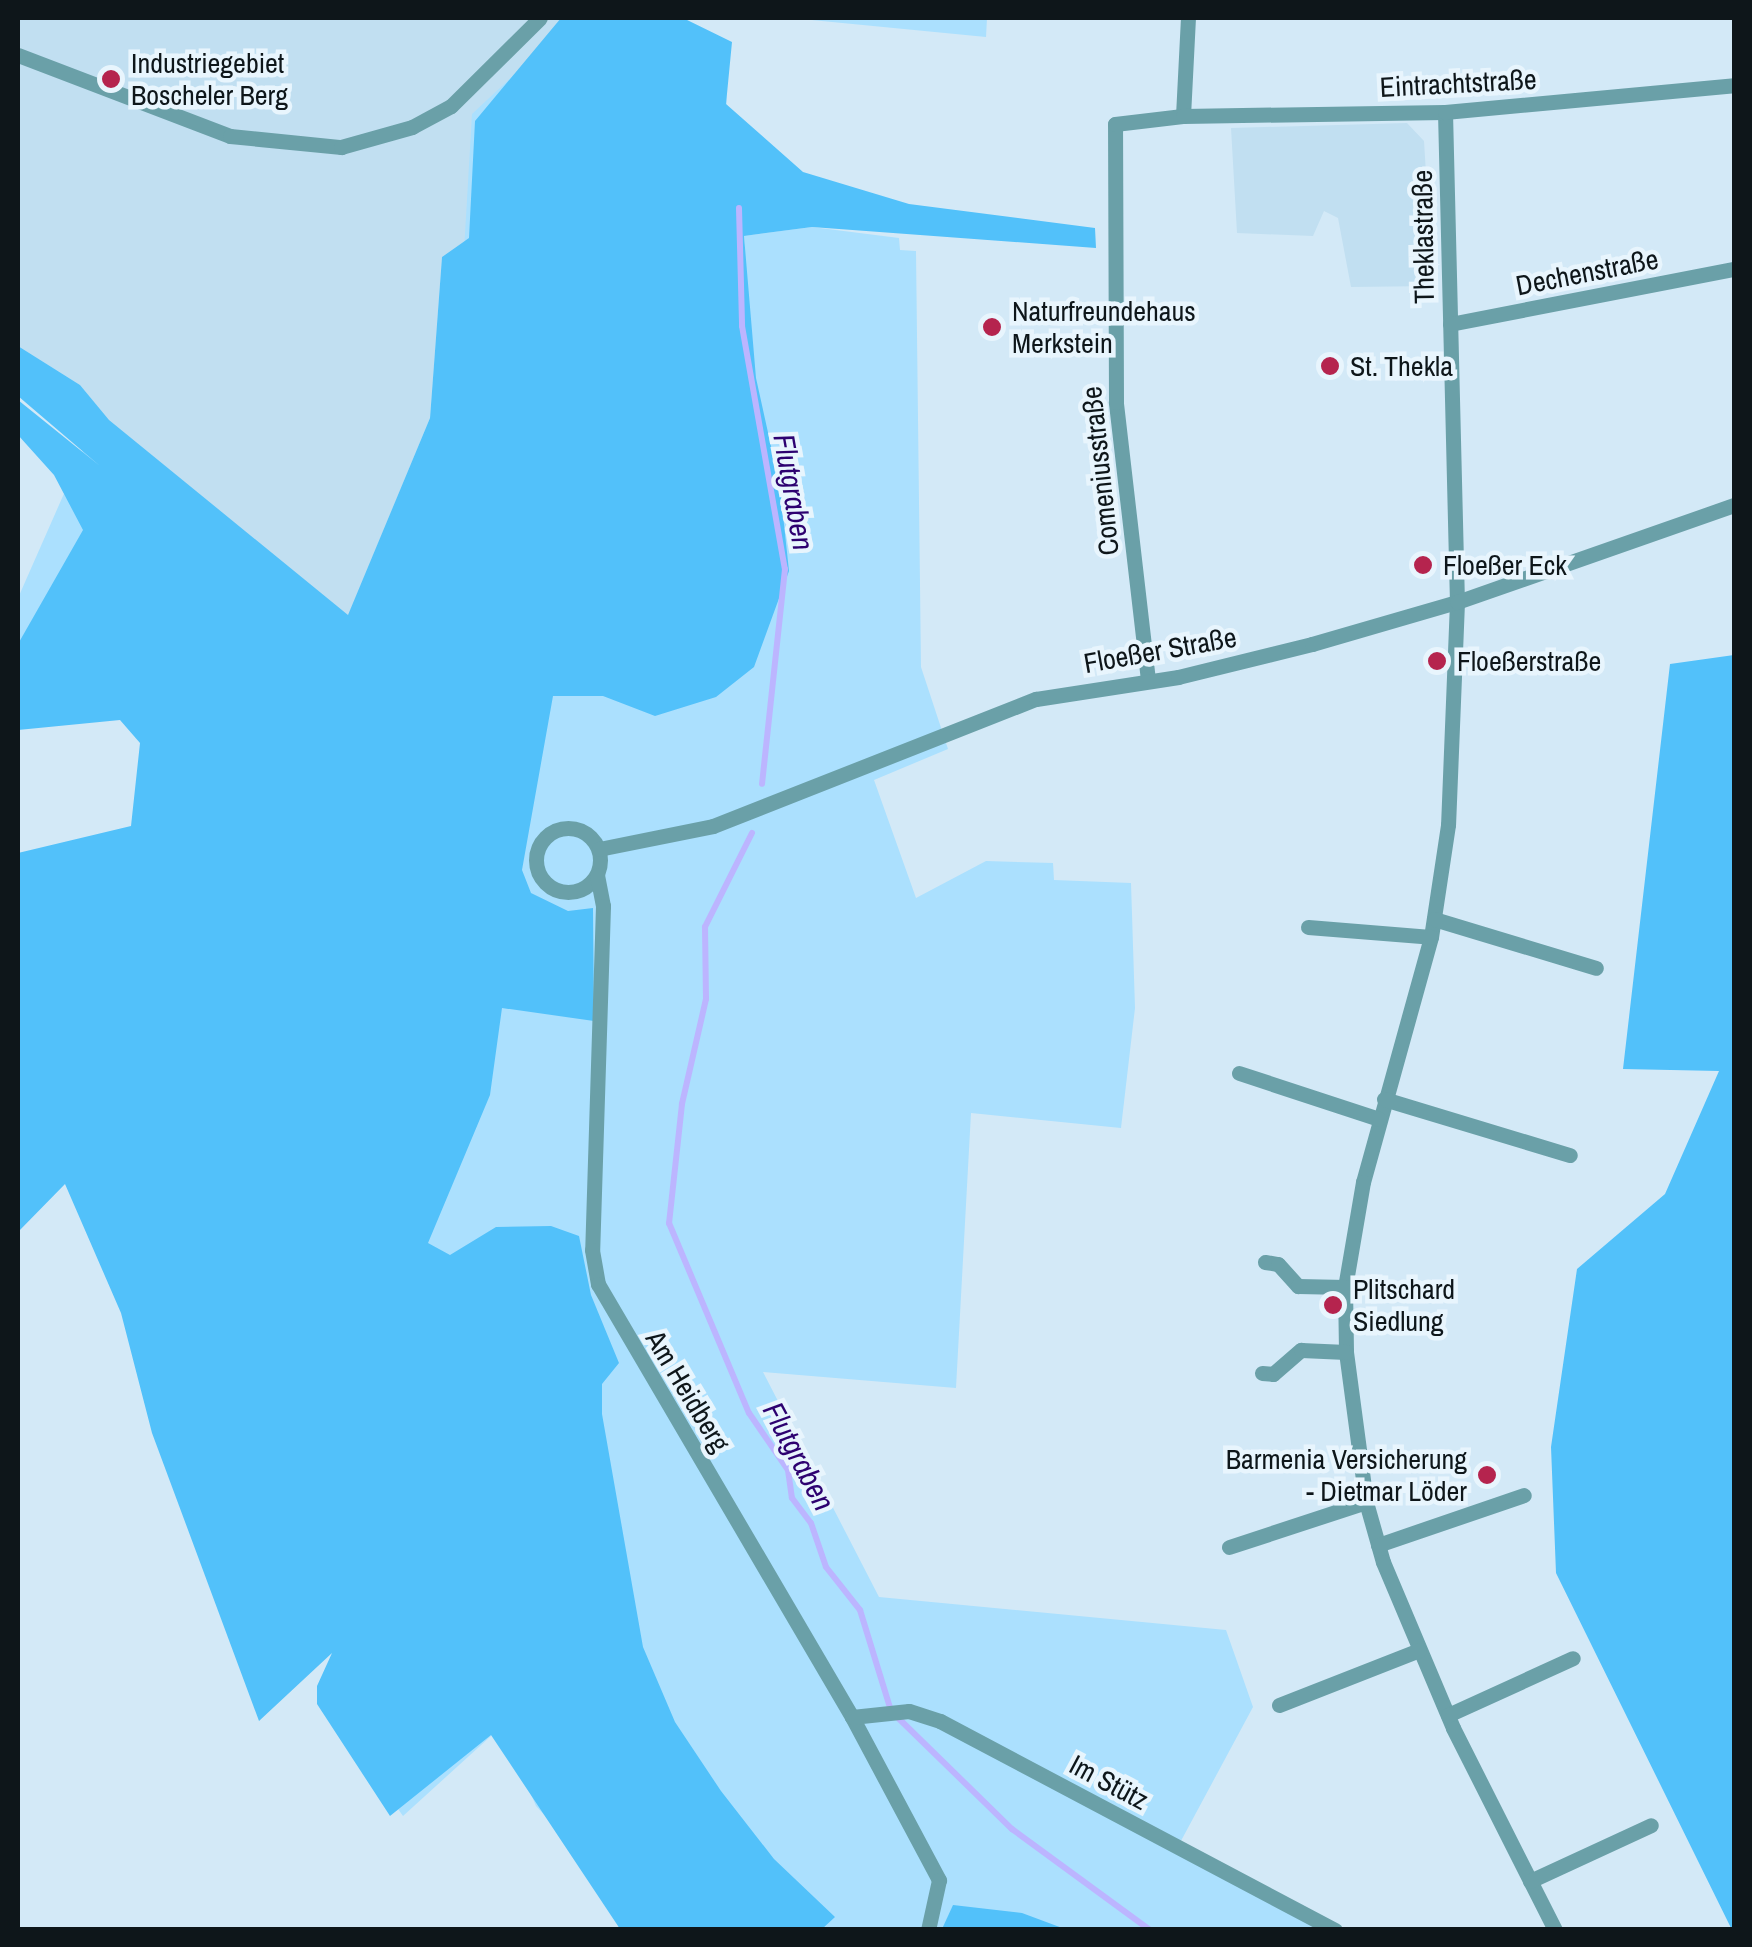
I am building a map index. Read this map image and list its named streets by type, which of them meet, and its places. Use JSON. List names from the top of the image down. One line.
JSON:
{"streets":{"street":["Eintrachtstraße","Theklastraße","Dechenstraße","Comeniusstraße","Floeßer Straße","Am Heidberg","Im Stütz"]},"crossings":[["Eintrachtstraße","Theklastraße"],["Eintrachtstraße","Comeniusstraße"],["Theklastraße","Dechenstraße"],["Theklastraße","Floeßer Straße"],["Comeniusstraße","Floeßer Straße"],["Floeßer Straße","Am Heidberg"],["Am Heidberg","Im Stütz"]],"water":["Flutgraben"],"places":["Industriegebiet Boscheler Berg","Naturfreundehaus Merkstein","St. Thekla","Floeßer Eck","Floeßerstraße","Plitschard Siedlung","Barmenia Versicherung - Dietmar Löder"]}
